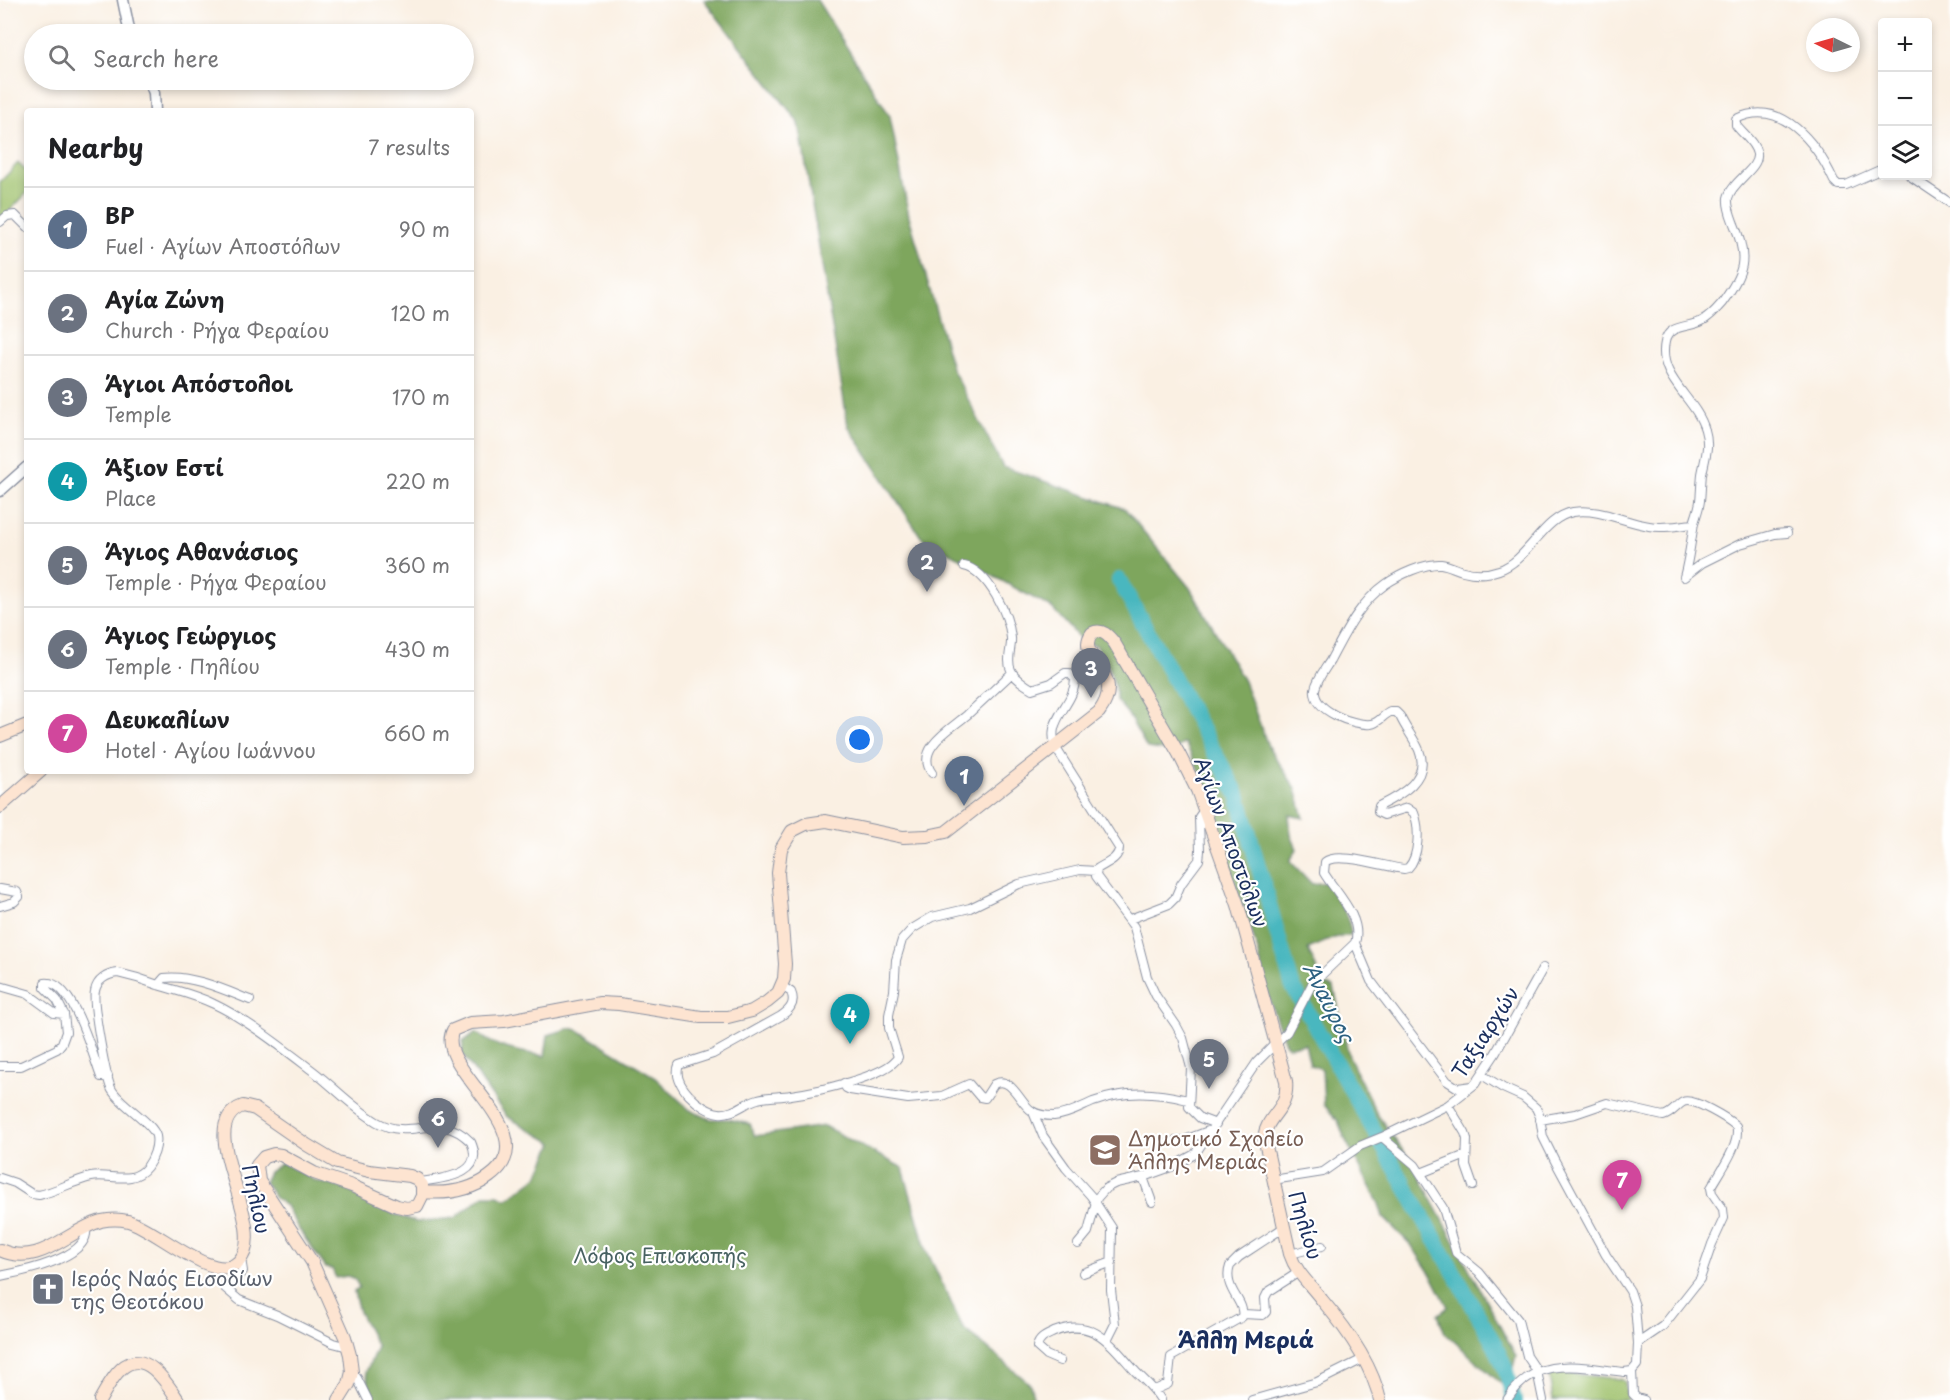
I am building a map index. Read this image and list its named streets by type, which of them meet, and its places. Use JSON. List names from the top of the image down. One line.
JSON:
{"streets":{"main road":["Αγίων Αποστόλων","Πηλίου"],"street":["Ταξιαρχών"]},"crossings":[["Αγίων Αποστόλων","Πηλίου"],["Ταξιαρχών","Πηλίου"]],"districts":["Άλλη Μεριά"],"water":["Άναυρος"],"parks":["Λόφος Επισκοπής"],"places":{"school or university":["Δημοτικό Σχολείο Άλλης Μεριάς"],"church":["Ιερός Ναός Εισοδίων της Θεοτόκου"]},"north":"left","page":{"map_buttons":["+","−"],"search":"Search here","heading":["Nearby","7 results"],"list":[{"mark":"1","name":"BP","note":"Fuel · Αγίων Αποστόλων","value":"90 m"},{"mark":"2","name":"Αγία Ζώνη","note":"Church · Ρήγα Φεραίου","value":"120 m"},{"mark":"3","name":"Άγιοι Απόστολοι","note":"Temple","value":"170 m"},{"mark":"4","name":"Άξιον Εστί","note":"Place","value":"220 m"},{"mark":"5","name":"Άγιος Αθανάσιος","note":"Temple · Ρήγα Φεραίου","value":"360 m"},{"mark":"6","name":"Άγιος Γεώργιος","note":"Temple · Πηλίου","value":"430 m"},{"mark":"7","name":"Δευκαλίων","note":"Hotel · Αγίου Ιωάννου","value":"660 m"}],"pins":["2","3","1","4","5","6","7"]}}
